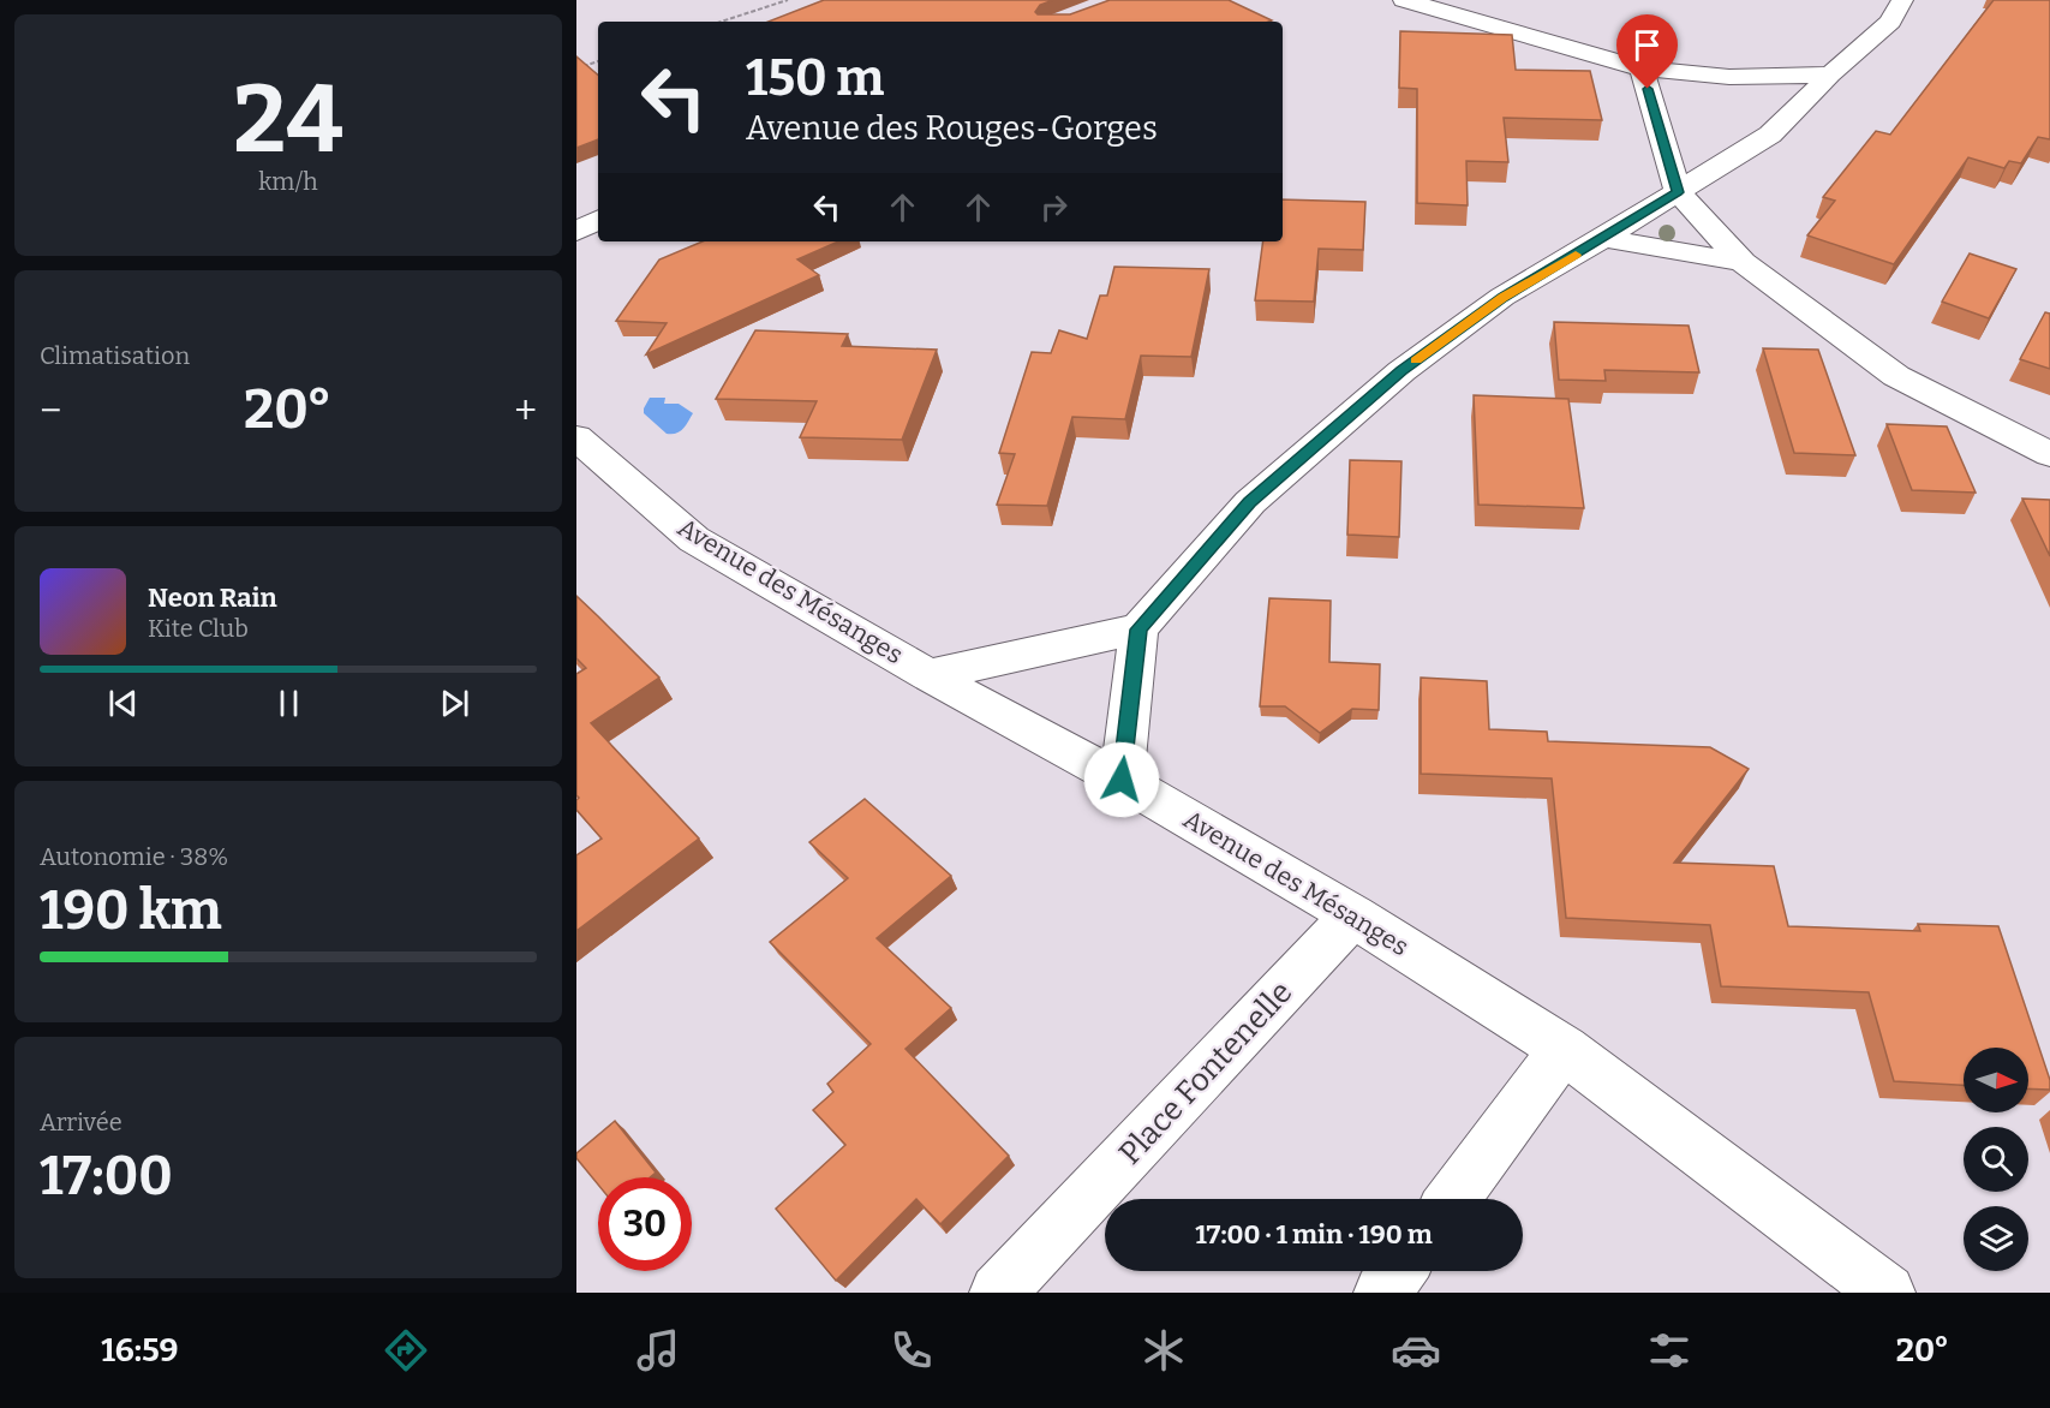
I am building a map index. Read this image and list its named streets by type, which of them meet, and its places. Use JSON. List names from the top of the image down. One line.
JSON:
{"streets":{"street":["Avenue des Mésanges","Place Fontenelle"]},"crossings":[["Avenue des Mésanges","Place Fontenelle"]],"north":"right","page":{"tile":[["24","km/h"],"Climatisation",["Autonomie · 38%","190 km"],["Arrivée","17:00"]],"turn":["150 m","Avenue des Rouges-Gorges"],"heat":["−","20°","+"],"song":["Neon Rain","Kite Club"],"limit":"30","trip":"17:00 · 1 min · 190 m","tabs":["16:59","20°"]}}
